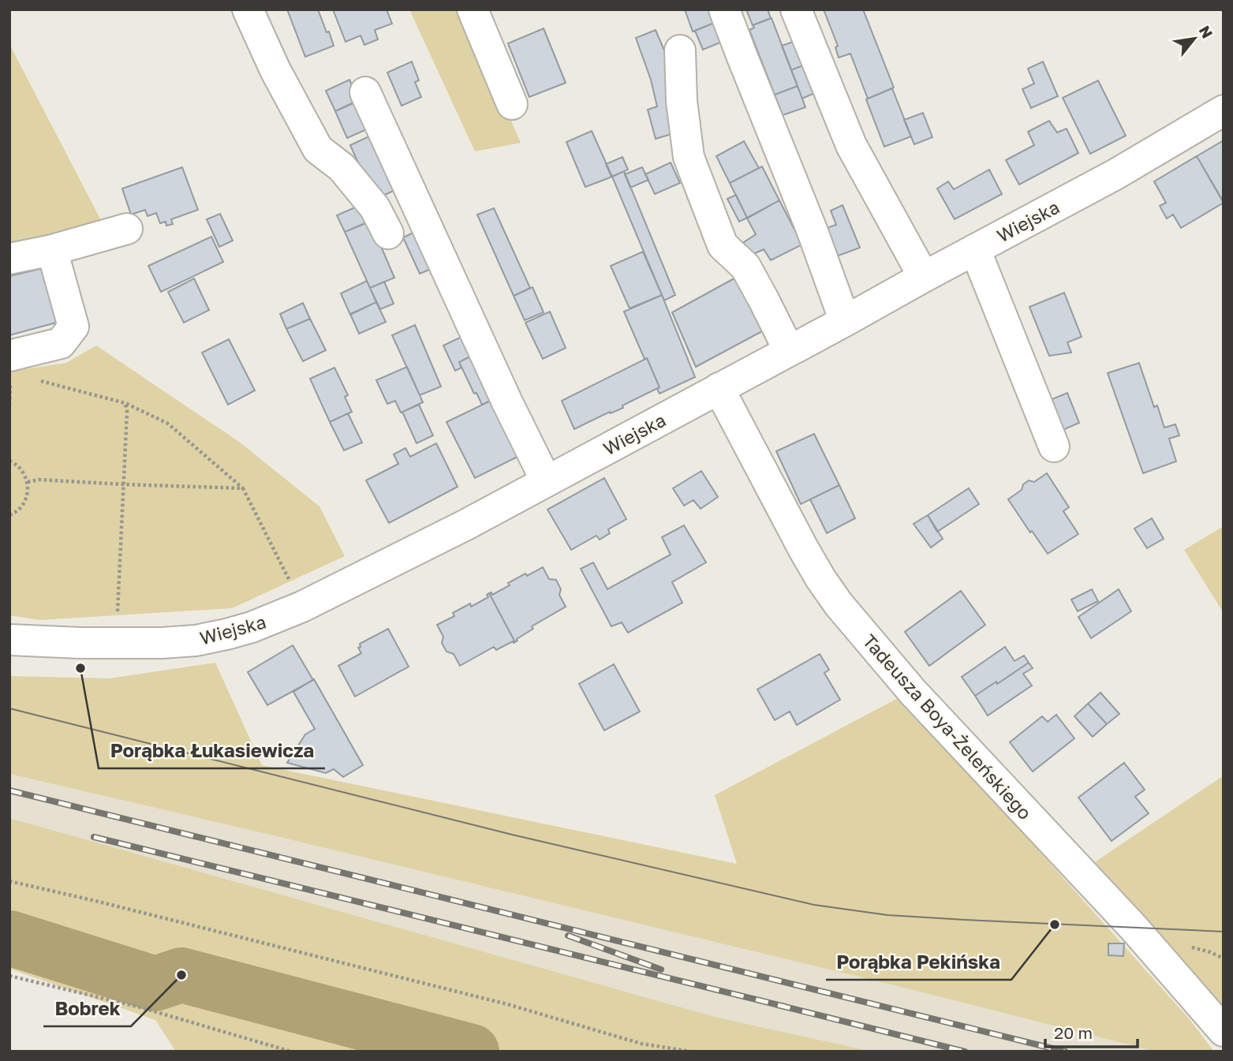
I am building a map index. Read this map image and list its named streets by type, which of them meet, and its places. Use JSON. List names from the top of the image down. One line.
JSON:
{"streets":{"street":["Wiejska","Tadeusza Boya-Żeleńskiego"]},"crossings":[["Wiejska","Tadeusza Boya-Żeleńskiego"]],"places":["Porąbka Łukasiewicza","Porąbka Pekińska","Bobrek"],"scale_bar":"20 m","north":"top right"}
